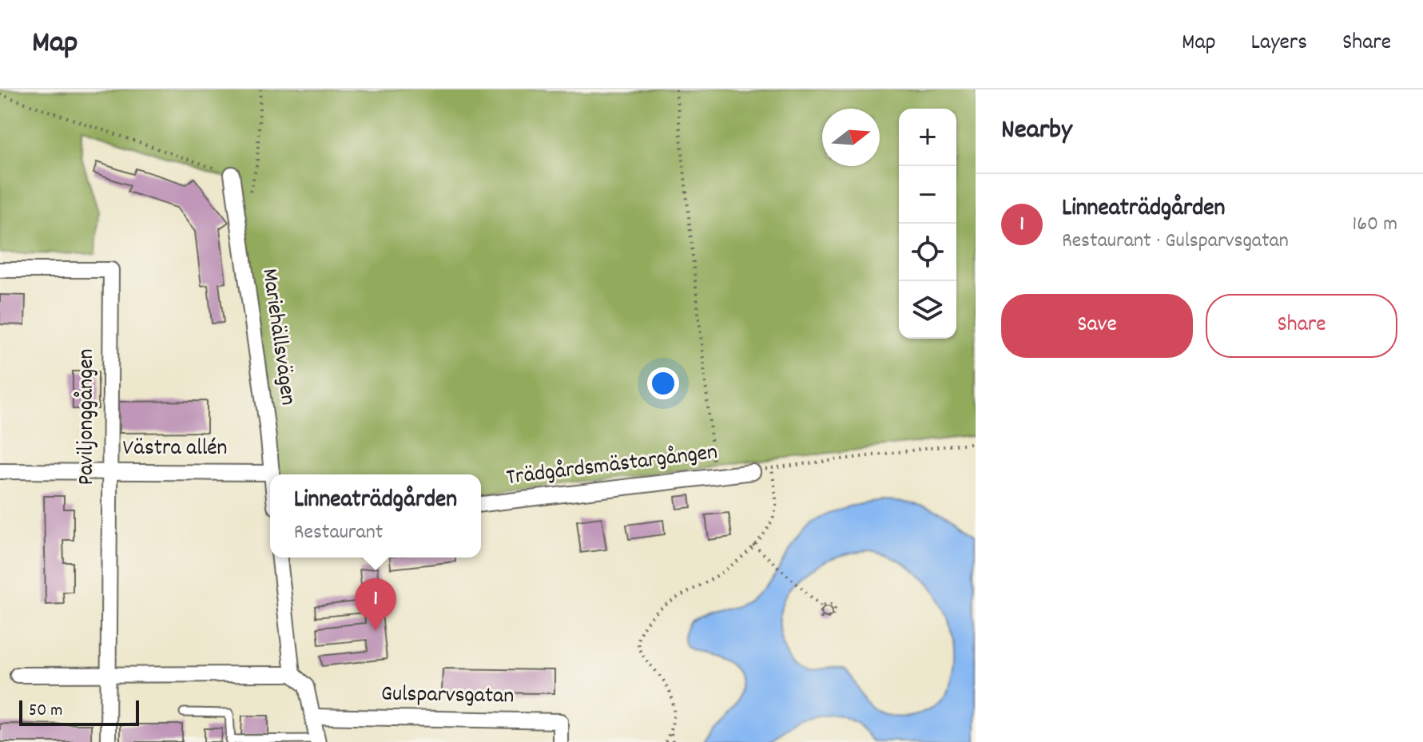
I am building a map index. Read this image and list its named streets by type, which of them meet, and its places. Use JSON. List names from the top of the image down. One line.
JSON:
{"streets":{"street":["Mariehällsvägen","Paviljonggången","Västra allén","Trädgårdsmästargången","Gulsparvsgatan"]},"crossings":[["Mariehällsvägen","Västra allén"],["Paviljonggången","Västra allén"]],"scale_bar":"50 m","north":"right","page":{"header":"Map","nav":["Map","Layers","Share"],"heading":"Nearby","map_buttons":["+","−"],"list":[{"mark":"1","name":"Linneaträdgården","note":"Restaurant · Gulsparvsgatan","value":"160 m"}],"buttons":["Save","Share"],"popup":["Linneaträdgården","Restaurant"],"pins":"1","scale":"50 m"}}
